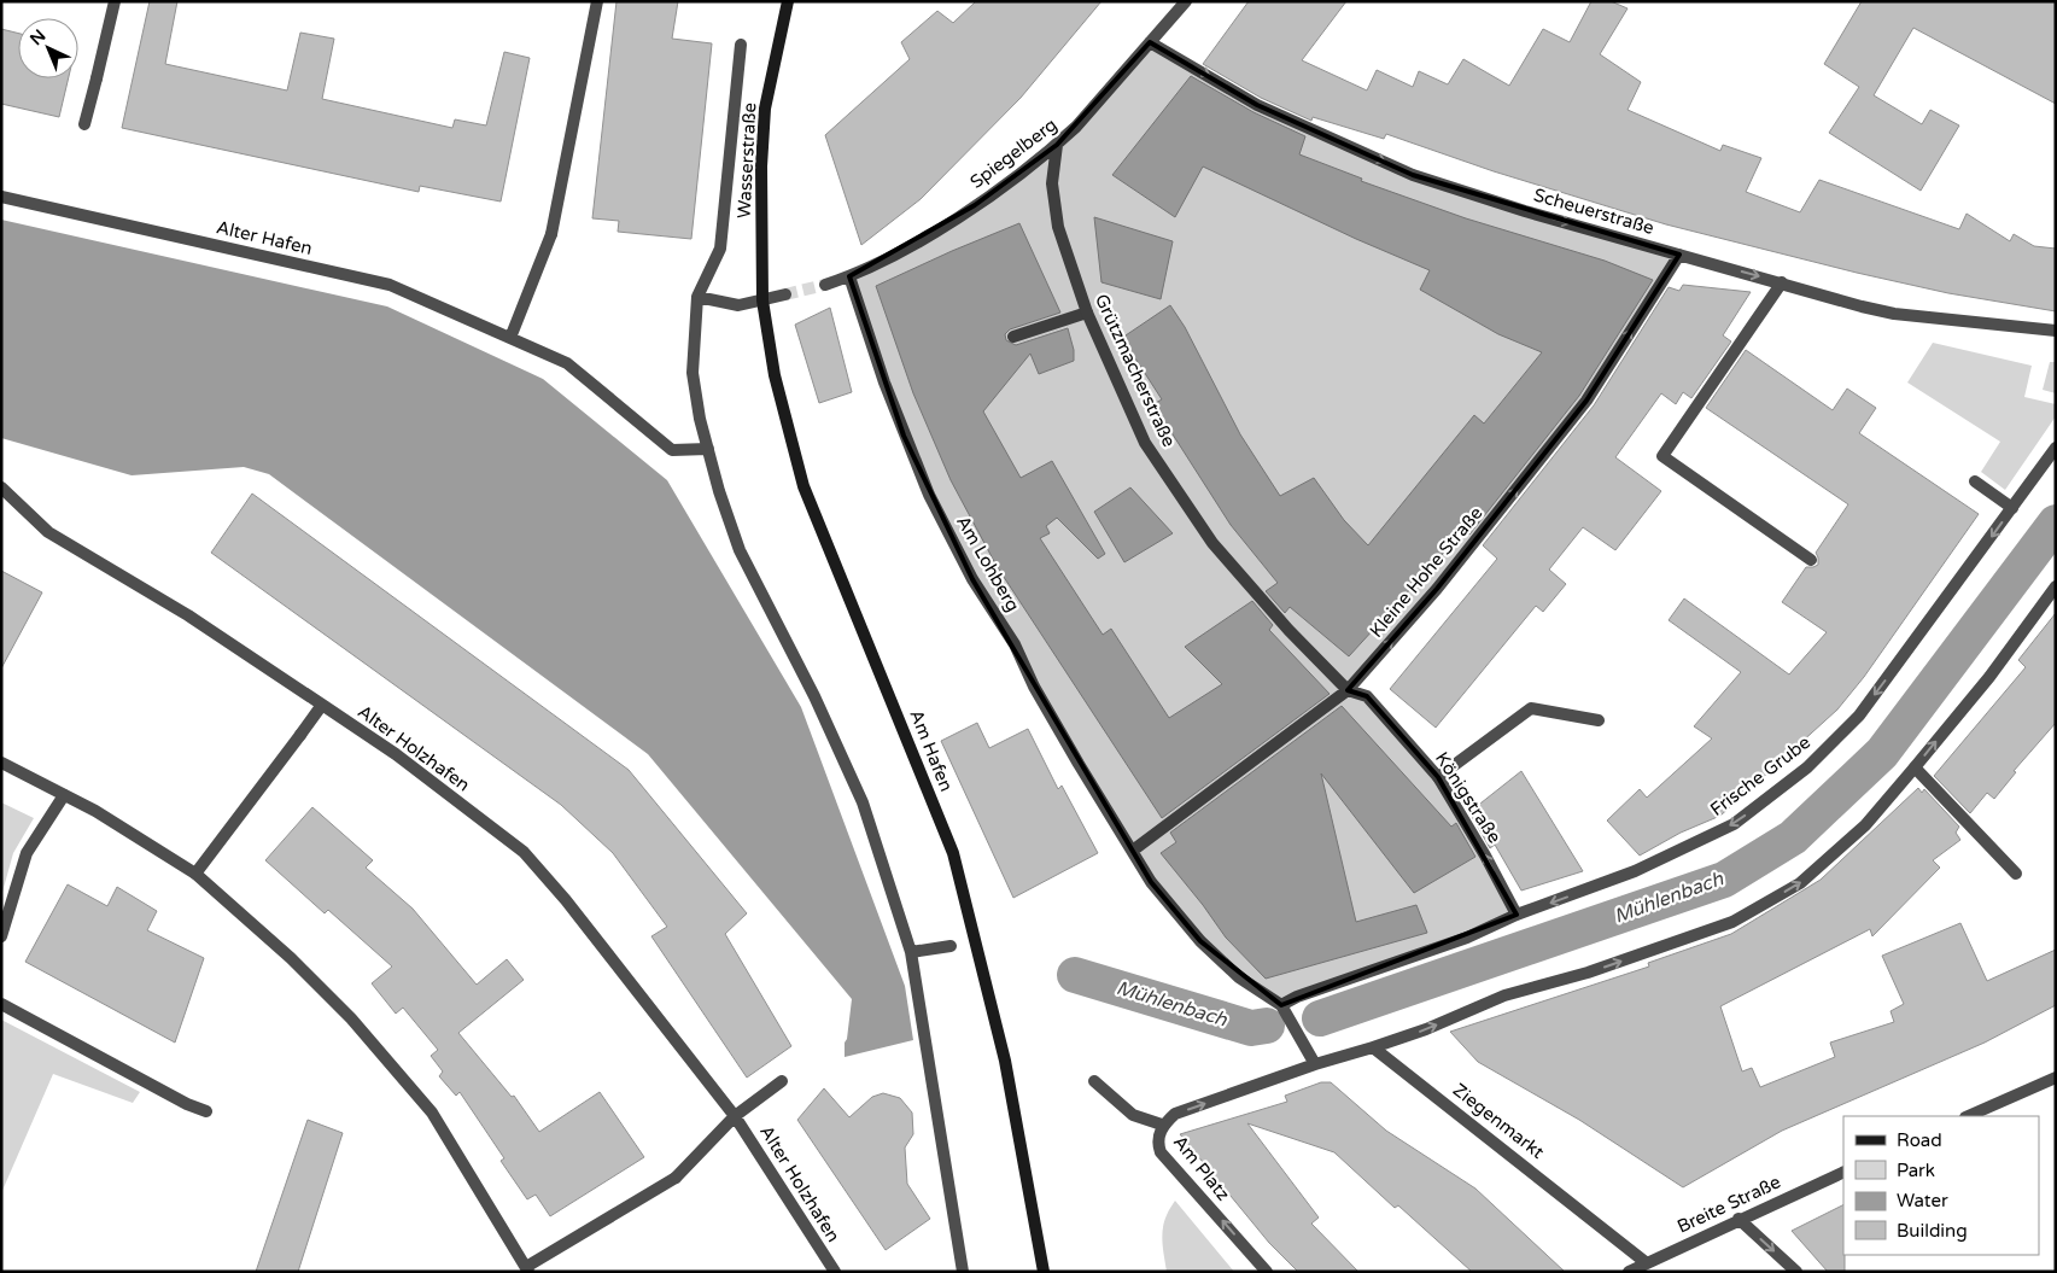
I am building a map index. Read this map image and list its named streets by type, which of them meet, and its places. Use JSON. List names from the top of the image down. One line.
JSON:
{"streets":{"street":["Spiegelberg","Wasserstraße","Scheuerstraße","Alter Hafen","Grützmacherstraße","Am Lohberg","Kleine Hohe Straße","Alter Holzhafen","Am Hafen","Frische Grube","Königstraße","Ziegenmarkt","Am Platz","Breite Straße"]},"crossings":[["Spiegelberg","Scheuerstraße"],["Spiegelberg","Grützmacherstraße"],["Spiegelberg","Am Lohberg"],["Wasserstraße","Am Hafen"],["Scheuerstraße","Kleine Hohe Straße"],["Grützmacherstraße","Kleine Hohe Straße"],["Grützmacherstraße","Königstraße"],["Am Lohberg","Kleine Hohe Straße"],["Am Lohberg","Frische Grube"],["Kleine Hohe Straße","Königstraße"],["Frische Grube","Königstraße"],["Ziegenmarkt","Breite Straße"]],"one_way":["Scheuerstraße","Kleine Hohe Straße","Königstraße"],"water":["Mühlenbach"],"legend":["Road","Park","Water","Building"],"north":"top left"}
